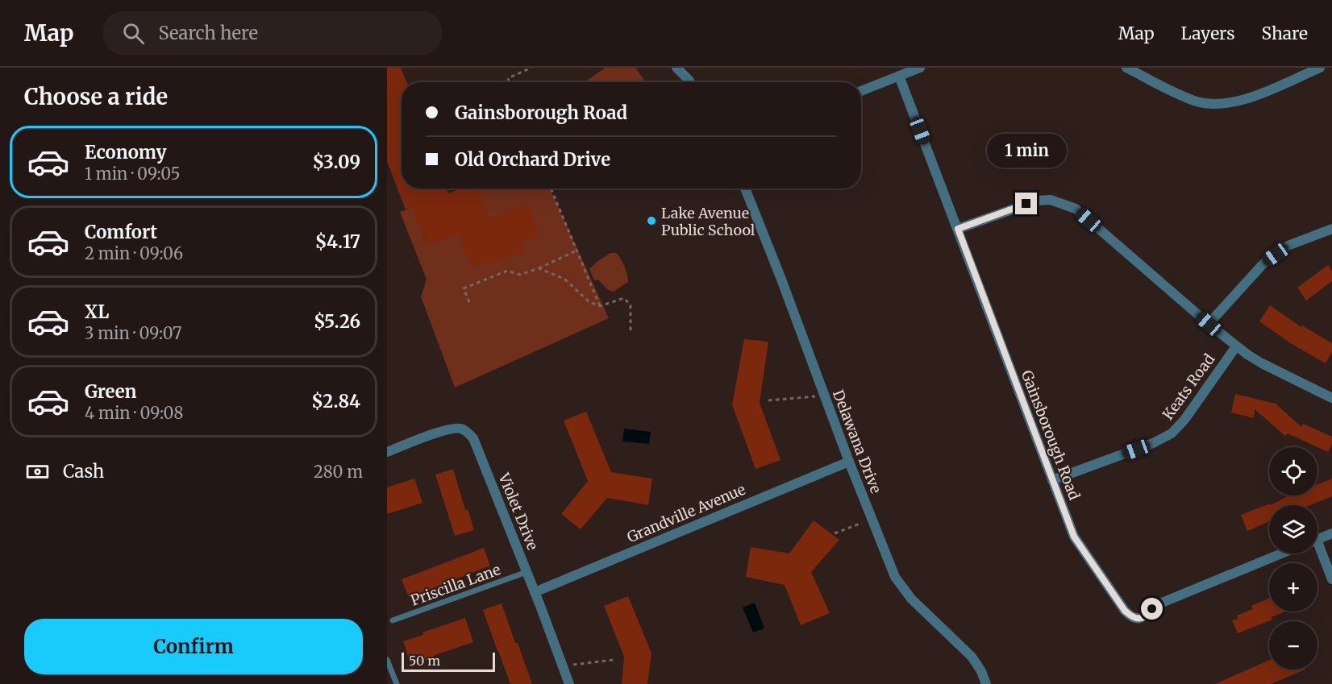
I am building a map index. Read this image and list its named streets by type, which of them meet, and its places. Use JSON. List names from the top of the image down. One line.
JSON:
{"streets":{"street":["Keats Road","Gainsborough Road","Delawana Drive","Violet Drive","Grandville Avenue"],"lane":["Priscilla Lane"]},"crossings":[["Keats Road","Gainsborough Road"],["Delawana Drive","Grandville Avenue"],["Violet Drive","Grandville Avenue"],["Violet Drive","Priscilla Lane"]],"places":["Lake Avenue Public School"],"scale_bar":"50 m","page":{"header":"Map","search":"Search here","nav":["Map","Layers","Share"],"heading":"Choose a ride","banner":["Gainsborough Road","Old Orchard Drive"],"list":[{"name":"Economy","note":"1 min · 09:05","value":"$3.09"},{"name":"Comfort","note":"2 min · 09:06","value":"$4.17"},{"name":"XL","note":"3 min · 09:07","value":"$5.26"},{"name":"Green","note":"4 min · 09:08","value":"$2.84"}],"bubble":"1 min","pay":["Cash","280 m"],"map_buttons":["+","−"],"buttons":"Confirm","scale":"50 m"}}
